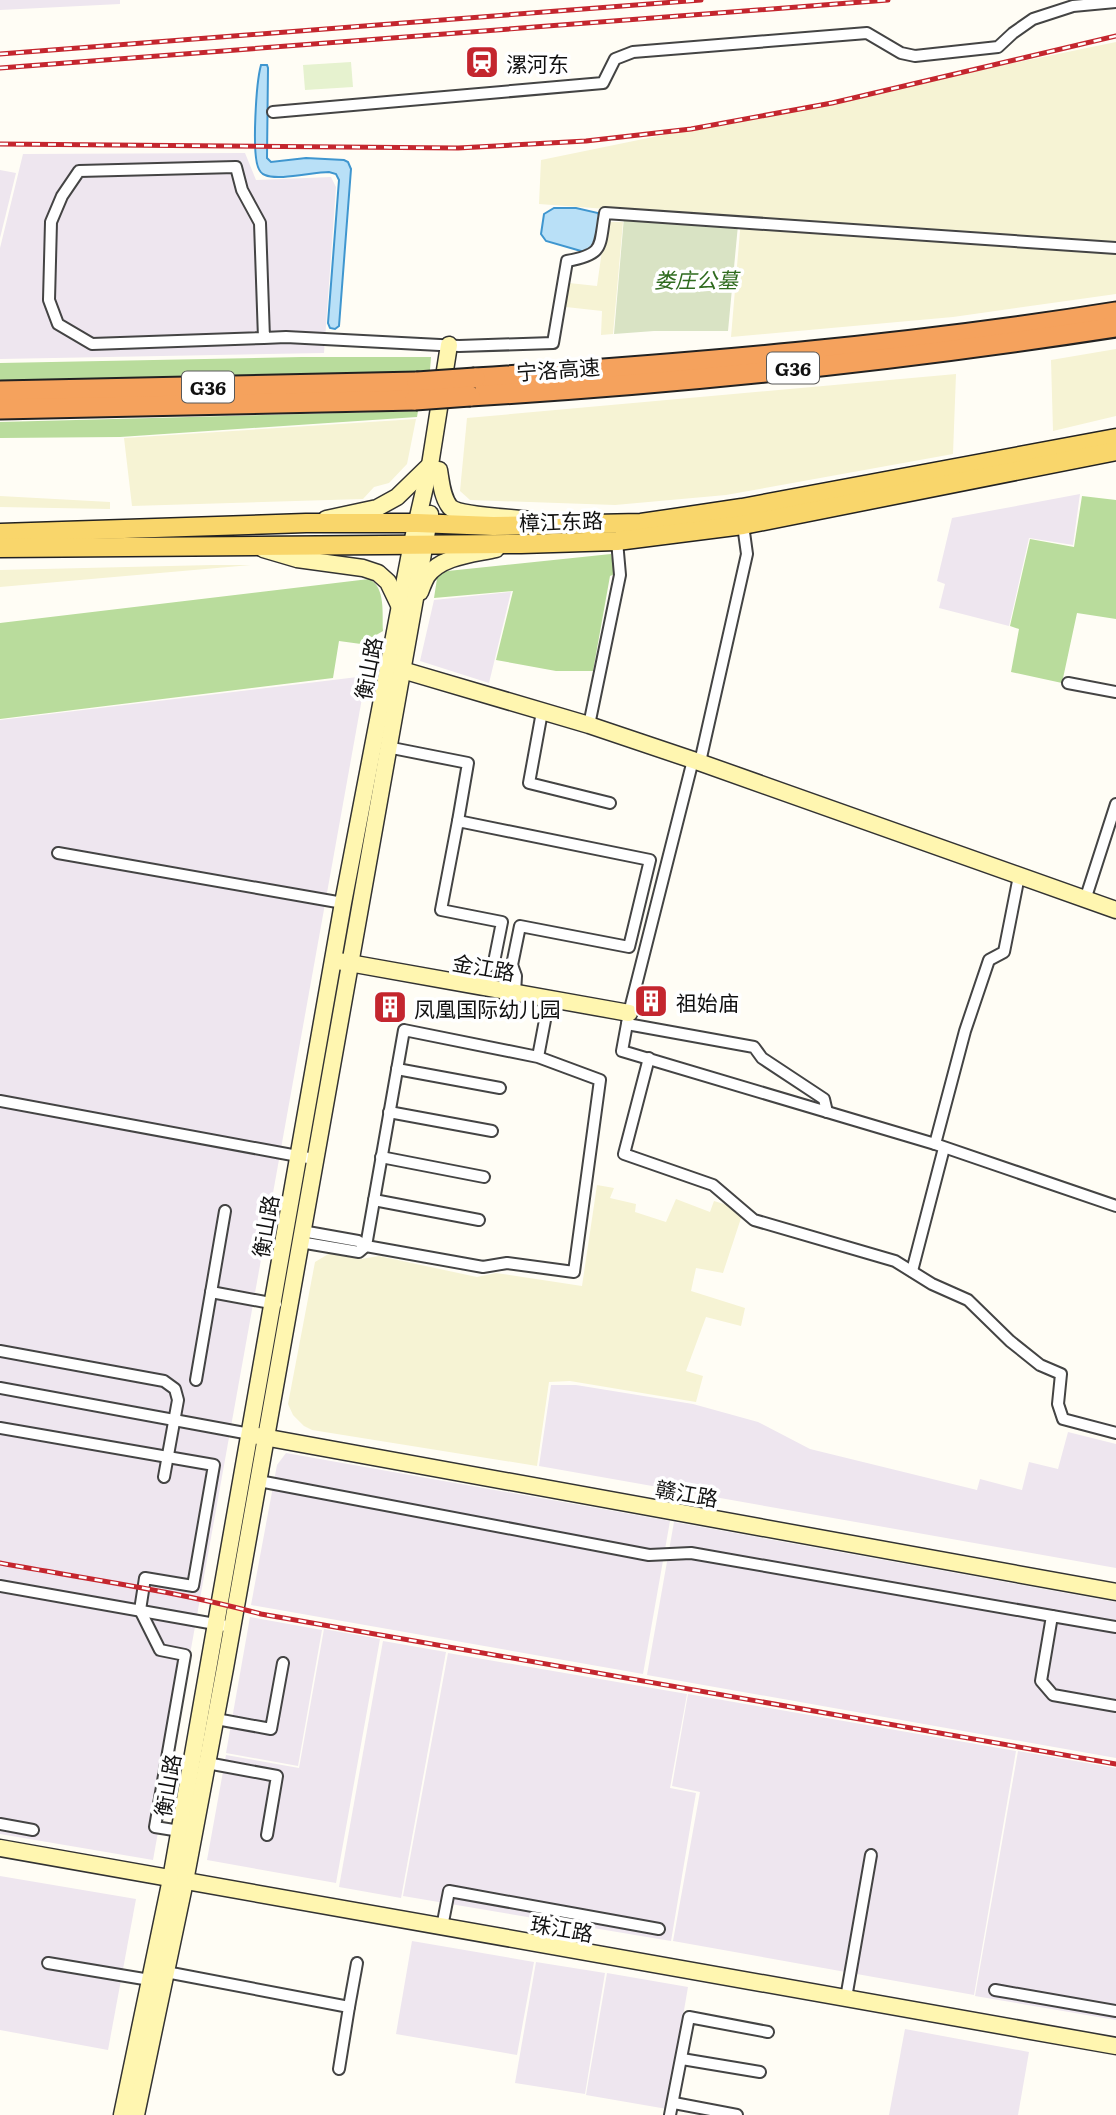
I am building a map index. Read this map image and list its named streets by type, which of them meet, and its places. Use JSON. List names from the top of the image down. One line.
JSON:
{"streets":{"highway":["宁洛高速","G36"],"main road":["樟江东路"],"street":["衡山路","金江路","赣江路","珠江路"]},"crossings":[["樟江东路","衡山路"],["衡山路","金江路"],["衡山路","赣江路"],["衡山路","珠江路"]],"parks":["娄庄公墓"],"places":{"station":["漯河东"],"building":["祖始庙","凤凰国际幼儿园"]}}
